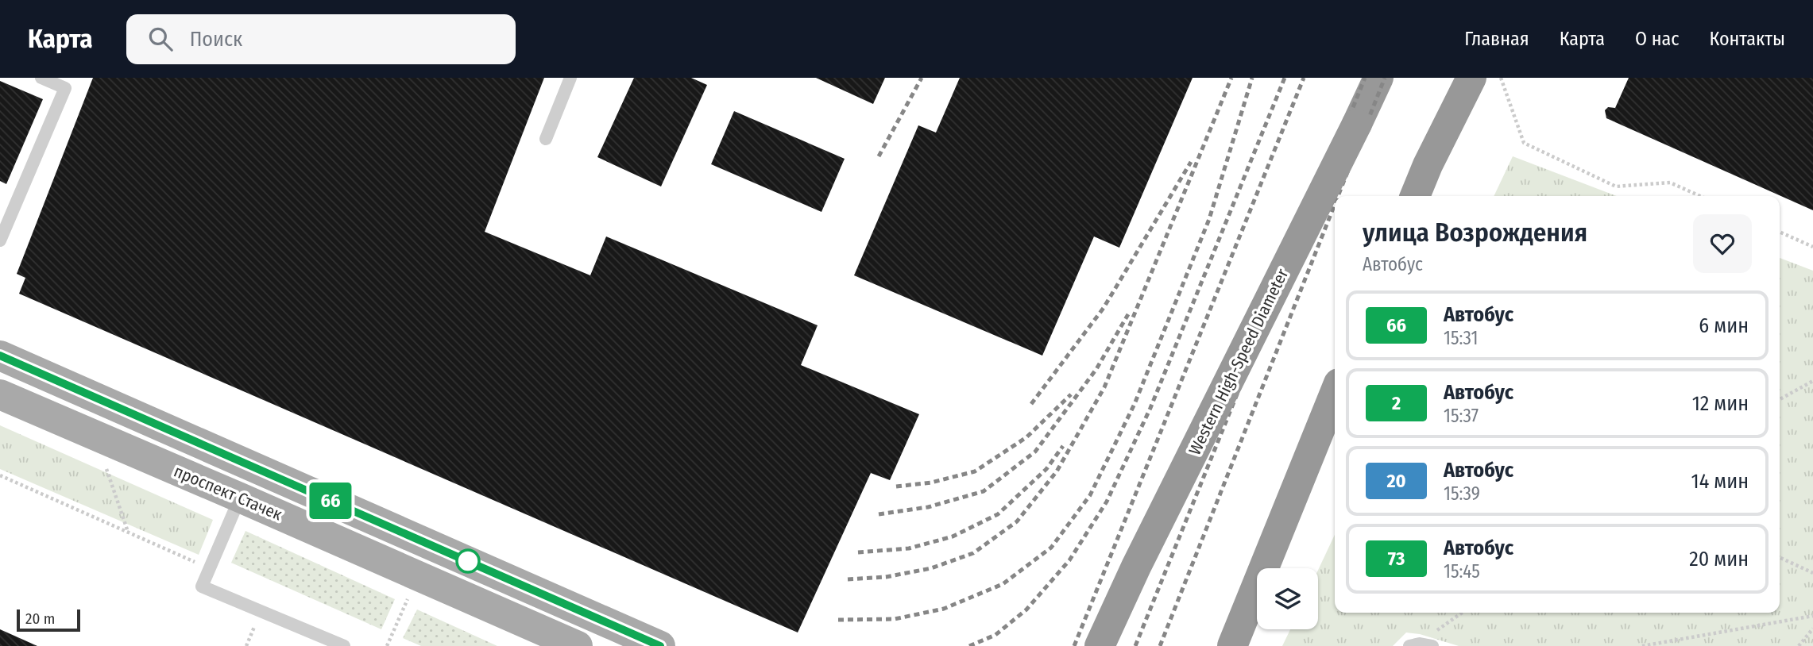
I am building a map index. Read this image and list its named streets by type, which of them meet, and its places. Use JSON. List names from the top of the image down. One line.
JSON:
{"streets":{"highway":["Western High-Speed Diameter"],"main road":["проспект Стачек"]},"lines":["bus line 66"],"scale_bar":"20 m","page":{"header":"Карта","search":"Поиск","nav":["Главная","Карта","О нас","Контакты"],"on_map":"66","heading":["улица Возрождения","Автобус"],"list":[{"mark":"66","name":"Автобус","note":"15:31","value":"6 мин"},{"mark":"2","name":"Автобус","note":"15:37","value":"12 мин"},{"mark":"20","name":"Автобус","note":"15:39","value":"14 мин"},{"mark":"73","name":"Автобус","note":"15:45","value":"20 мин"}],"scale":"20 m"}}
